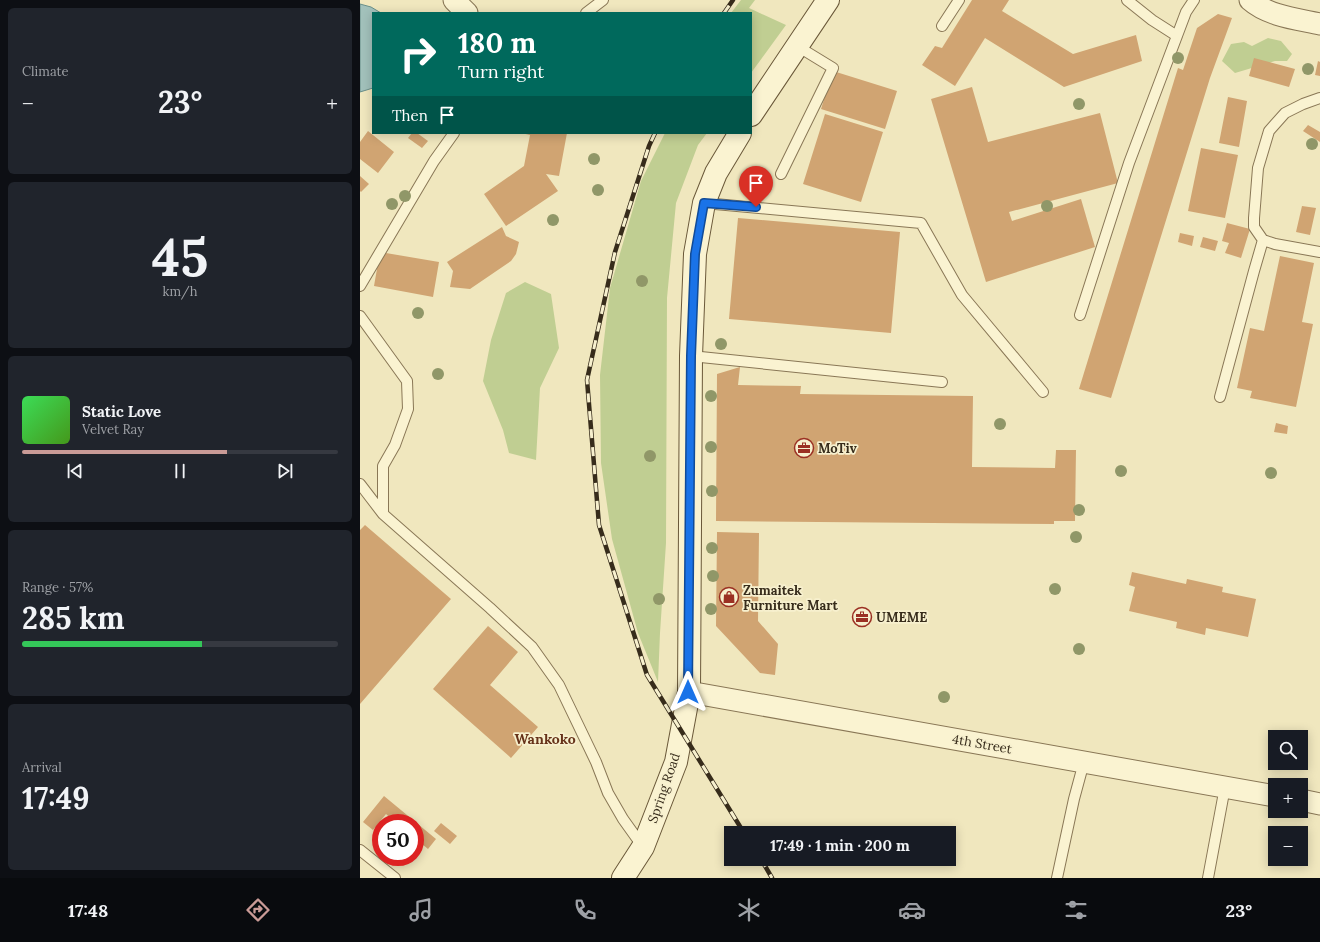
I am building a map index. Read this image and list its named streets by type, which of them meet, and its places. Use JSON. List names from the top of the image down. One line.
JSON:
{"streets":{"main road":["Spring Road"],"street":["4th Street"]},"crossings":[["4th Street","Spring Road"]],"districts":["Wankoko"],"places":{"office":["MoTiv","UMEME"],"shop":["Zumaitek Furniture Mart"]},"page":{"tile":["Climate",["45","km/h"],["Range · 57%","285 km"],["Arrival","17:49"]],"turn":["180 m","Turn right"],"heat":["−","23°","+"],"then":"Then","song":["Static Love","Velvet Ray"],"map_buttons":["+","−"],"limit":"50","trip":"17:49 · 1 min · 200 m","tabs":["17:48","23°"]}}
